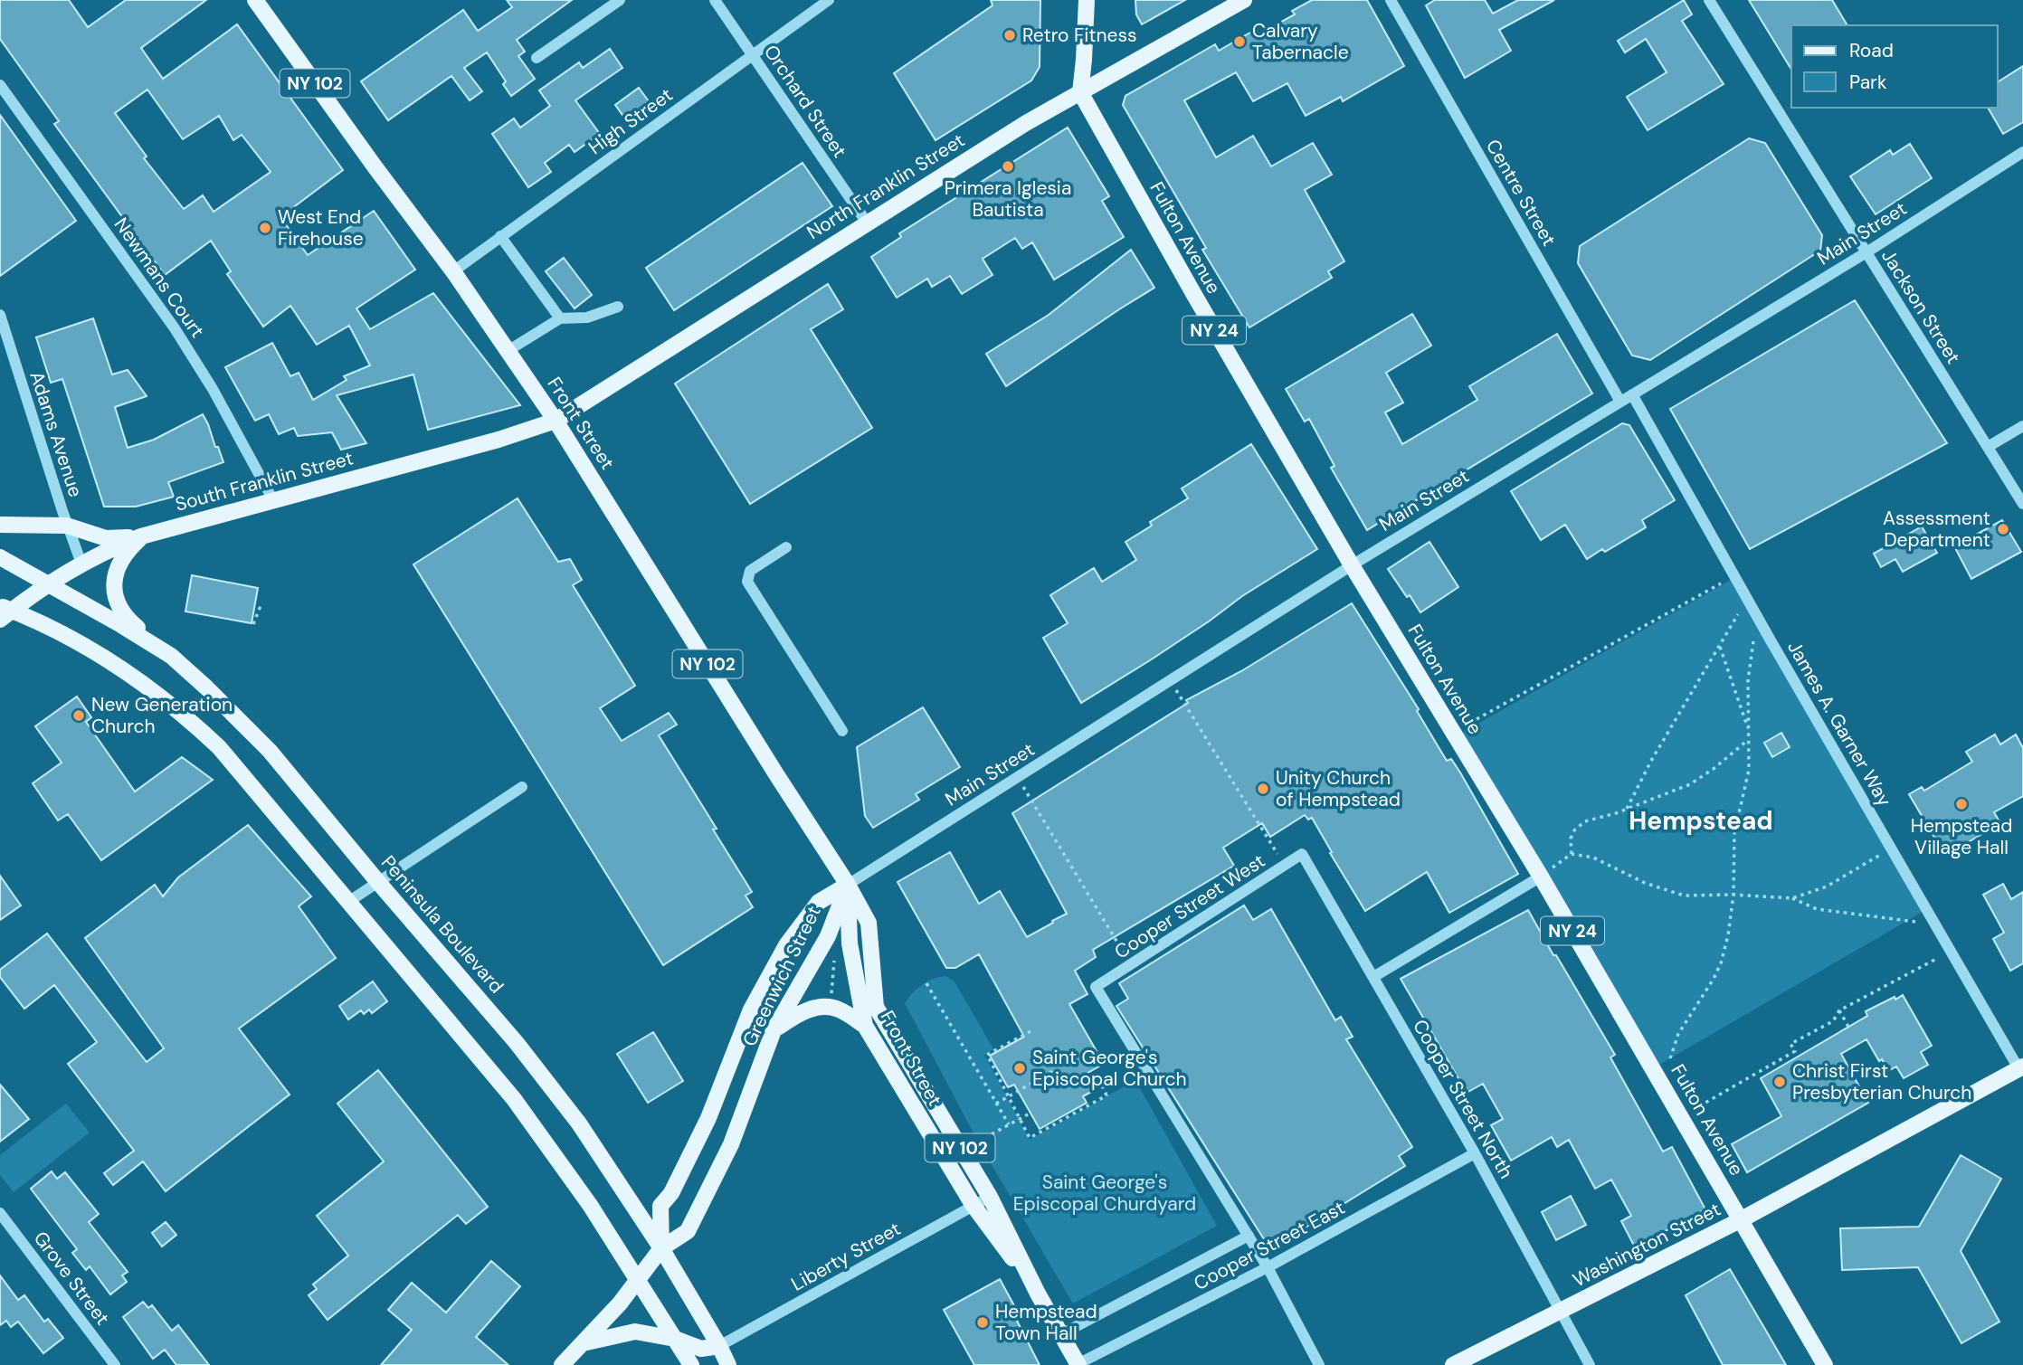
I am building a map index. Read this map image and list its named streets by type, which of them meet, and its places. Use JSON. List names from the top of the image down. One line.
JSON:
{"streets":{"main road":["NY 102","North Franklin Street","Fulton Avenue","NY 24","Front Street","South Franklin Street","Peninsula Boulevard","Greenwich Street","Washington Street"],"street":["Orchard Street","High Street","Centre Street","Main Street","Newmans Court","Jackson Street","Adams Avenue","James A. Garner Way","Cooper Street West","Cooper Street North","Cooper Street East","Liberty Street","Grove Street"]},"crossings":[["Orchard Street","High Street"],["Orchard Street","North Franklin Street"],["High Street","Front Street"],["North Franklin Street","Fulton Avenue"],["North Franklin Street","Front Street"],["North Franklin Street","South Franklin Street"],["Centre Street","Main Street"],["Main Street","Fulton Avenue"],["Main Street","Jackson Street"],["Main Street","Front Street"],["Main Street","James A. Garner Way"],["Main Street","Greenwich Street"],["Fulton Avenue","Washington Street"],["Newmans Court","South Franklin Street"],["Front Street","South Franklin Street"],["Front Street","Greenwich Street"],["Front Street","Cooper Street East"],["Front Street","Liberty Street"],["Adams Avenue","South Franklin Street"],["South Franklin Street","Peninsula Boulevard"],["James A. Garner Way","Washington Street"],["Cooper Street West","Cooper Street North"],["Cooper Street West","Cooper Street East"],["Peninsula Boulevard","Greenwich Street"],["Peninsula Boulevard","Liberty Street"],["Cooper Street North","Washington Street"],["Cooper Street North","Cooper Street East"]],"districts":["Hempstead"],"parks":["Saint George's Episcopal Churdyard"],"places":["Retro Fitness","Calvary Tabernacle","Primera Iglesia Bautista","West End Firehouse","Assessment Department","New Generation Church","Unity Church of Hempstead","Hempstead Village Hall","Saint George's Episcopal Church","Christ First Presbyterian Church","Hempstead Town Hall"],"legend":["Road","Park"]}
